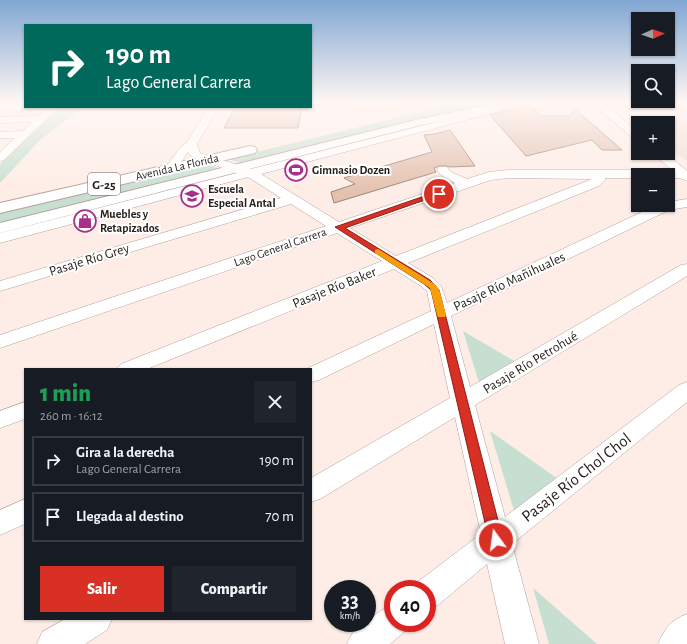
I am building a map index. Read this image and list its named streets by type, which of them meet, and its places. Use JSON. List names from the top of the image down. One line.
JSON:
{"streets":{"main road":["Avenida La Florida","G-25"],"street":["Lago General Carrera","Pasaje Río Grey","Pasaje Río Mañihuales","Pasaje Río Baker","Pasaje Río Petrohué","Pasaje Río Chol Chol"]},"crossings":[["Lago General Carrera","Pasaje Río Baker"]],"places":{"sports":["Gimnasio Dozen"],"school or university":["Escuela Especial Antal"],"shop":["Muebles y Retapizados"]},"north":"right","page":{"map_buttons":["+","−"],"turn":["190 m","Lago General Carrera"],"heading":["1 min","260 m · 16:12"],"list":[{"name":"Gira a la derecha","note":"Lago General Carrera","value":"190 m"},{"name":"Llegada al destino","value":"70 m"}],"buttons":["Salir","Compartir"],"speed":"33 km/h","limit":"40"}}
